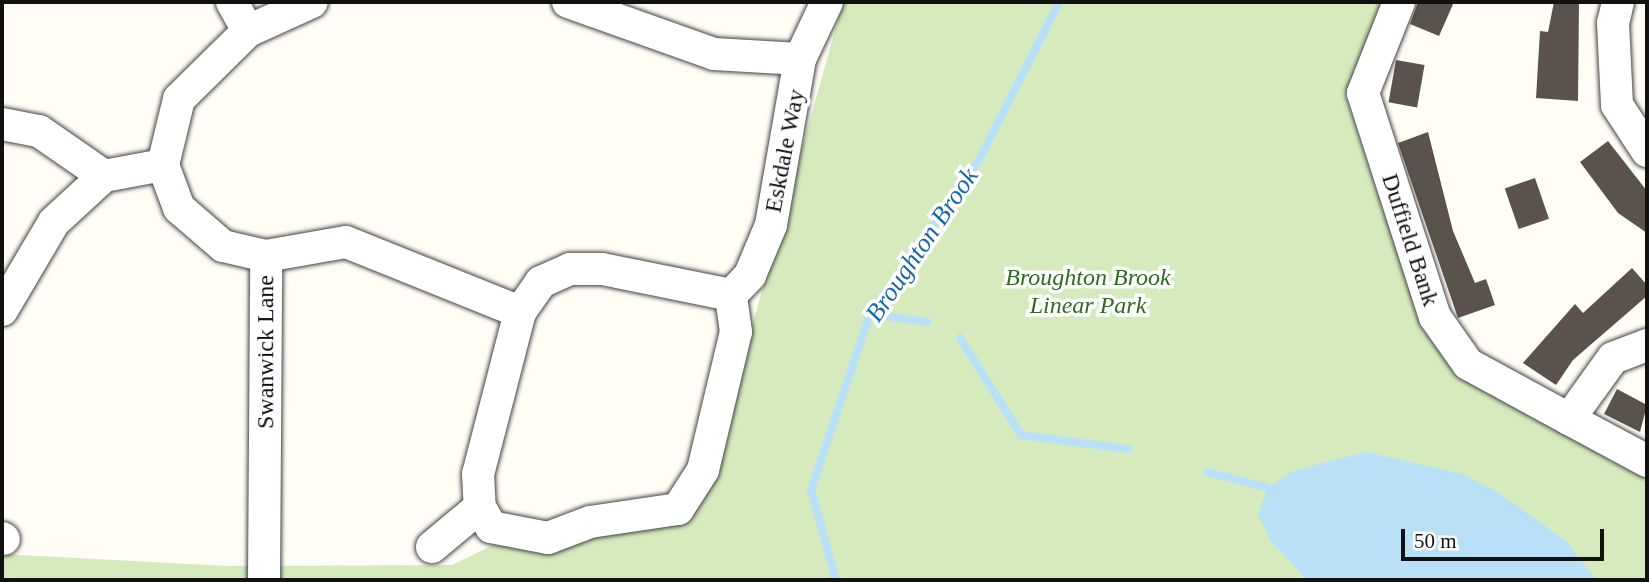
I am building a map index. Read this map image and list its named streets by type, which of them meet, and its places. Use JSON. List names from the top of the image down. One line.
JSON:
{"streets":{"street":["Eskdale Way","Duffield Bank","Swanwick Lane"]},"water":["Broughton Brook"],"parks":["Broughton Brook Linear Park"],"scale_bar":"50 m"}
